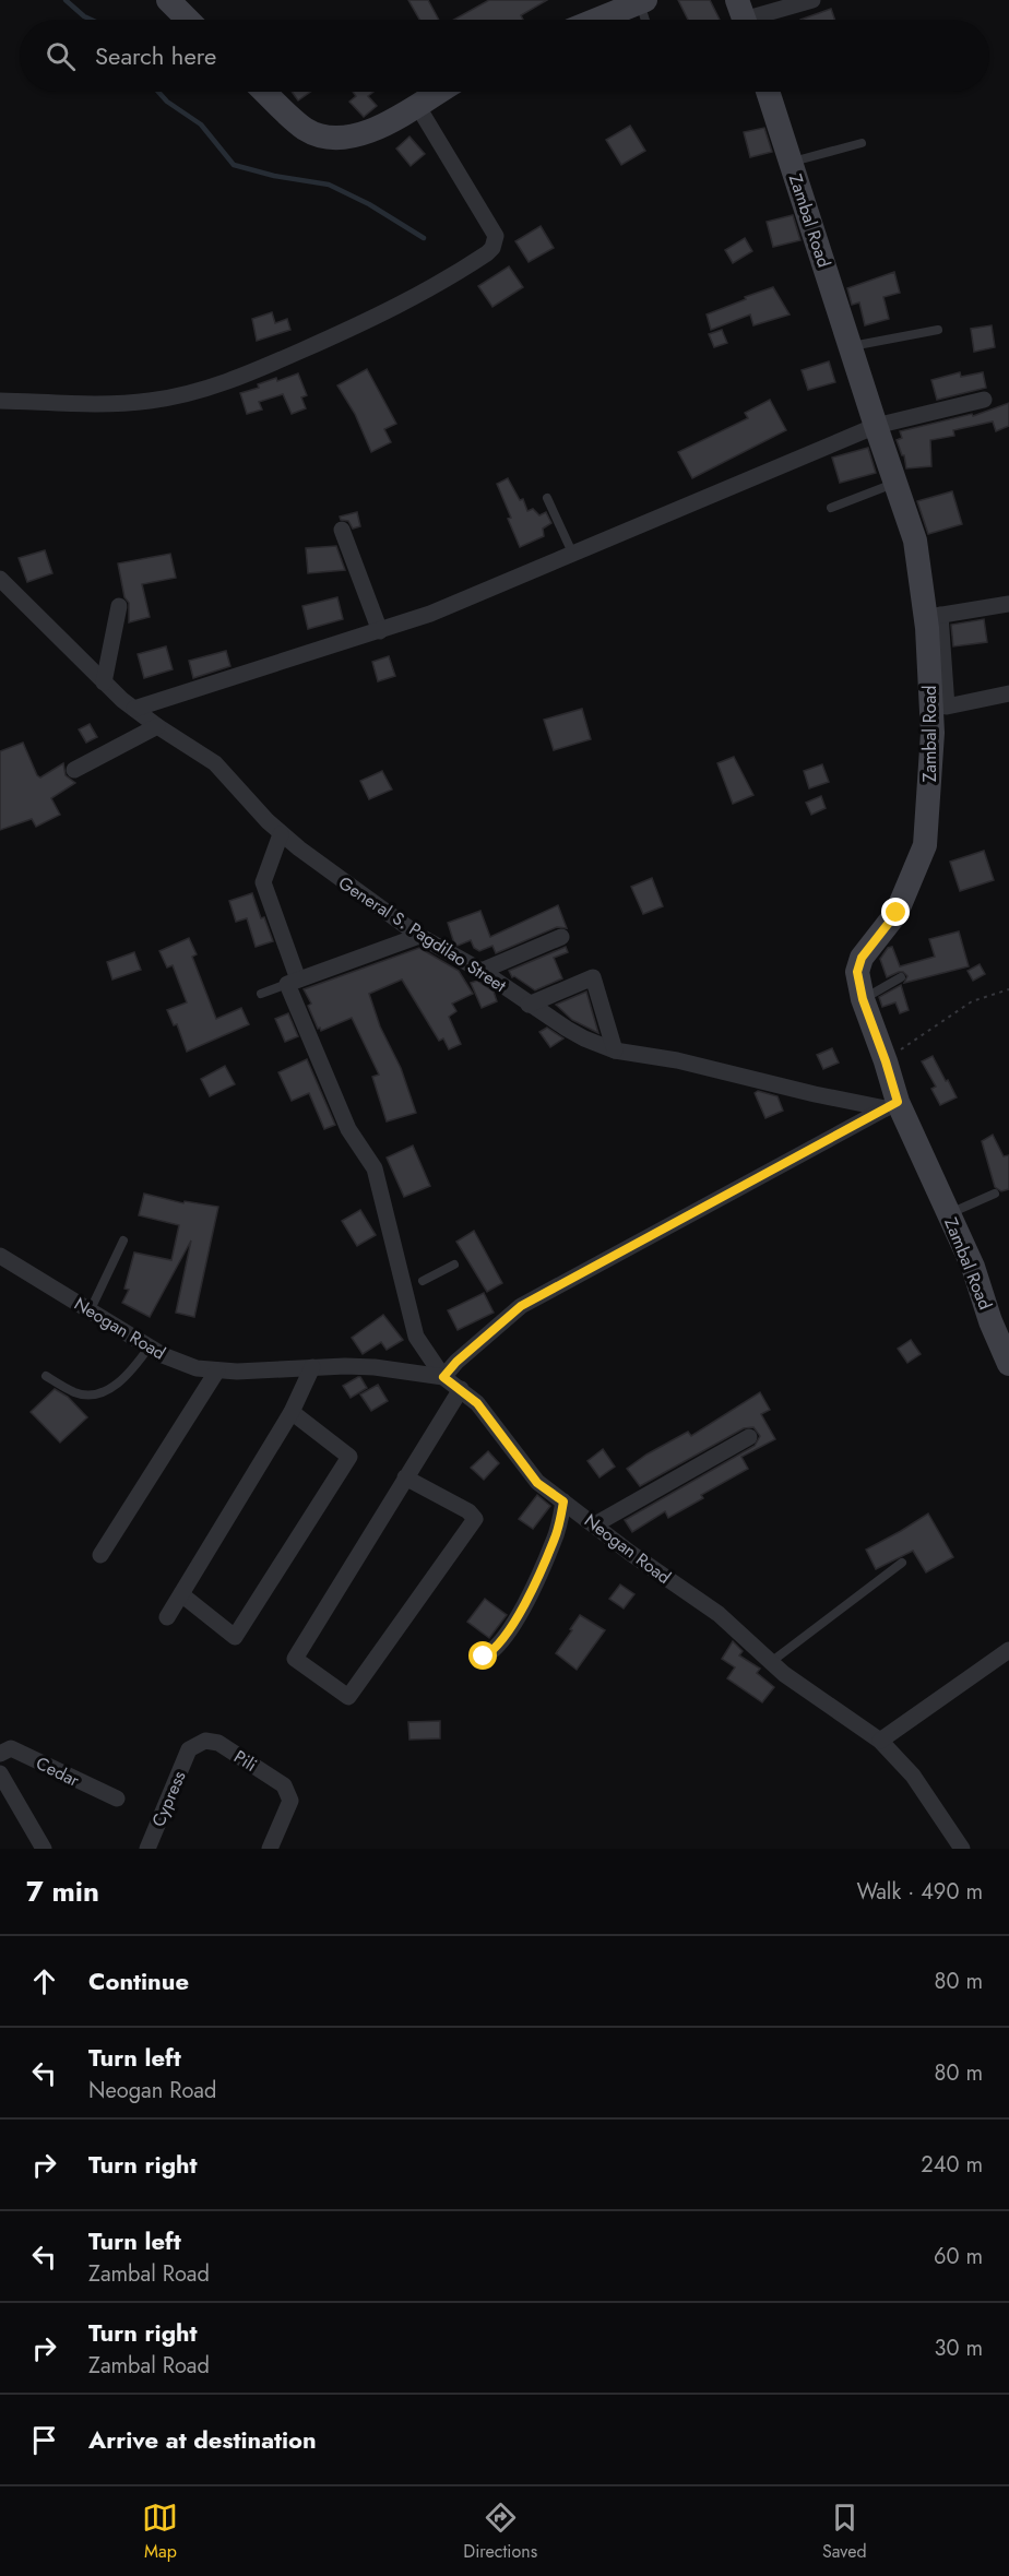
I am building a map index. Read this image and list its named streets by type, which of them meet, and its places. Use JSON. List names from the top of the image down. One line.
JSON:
{"streets":{"street":["Zambal Road","General S. Pagdilao Street","Neogan Road","Pili","Cedar","Cypress"]},"crossings":[["Zambal Road","General S. Pagdilao Street"],["Pili","Cypress"]],"page":{"search":"Search here","heading":["7 min","Walk · 490 m"],"list":[["Continue","80 m"],["Turn left","Neogan Road","80 m"],["Turn right","240 m"],["Turn left","Zambal Road","60 m"],["Turn right","Zambal Road","30 m"],"Arrive at destination"],"nav":["Map","Directions","Saved"]}}
